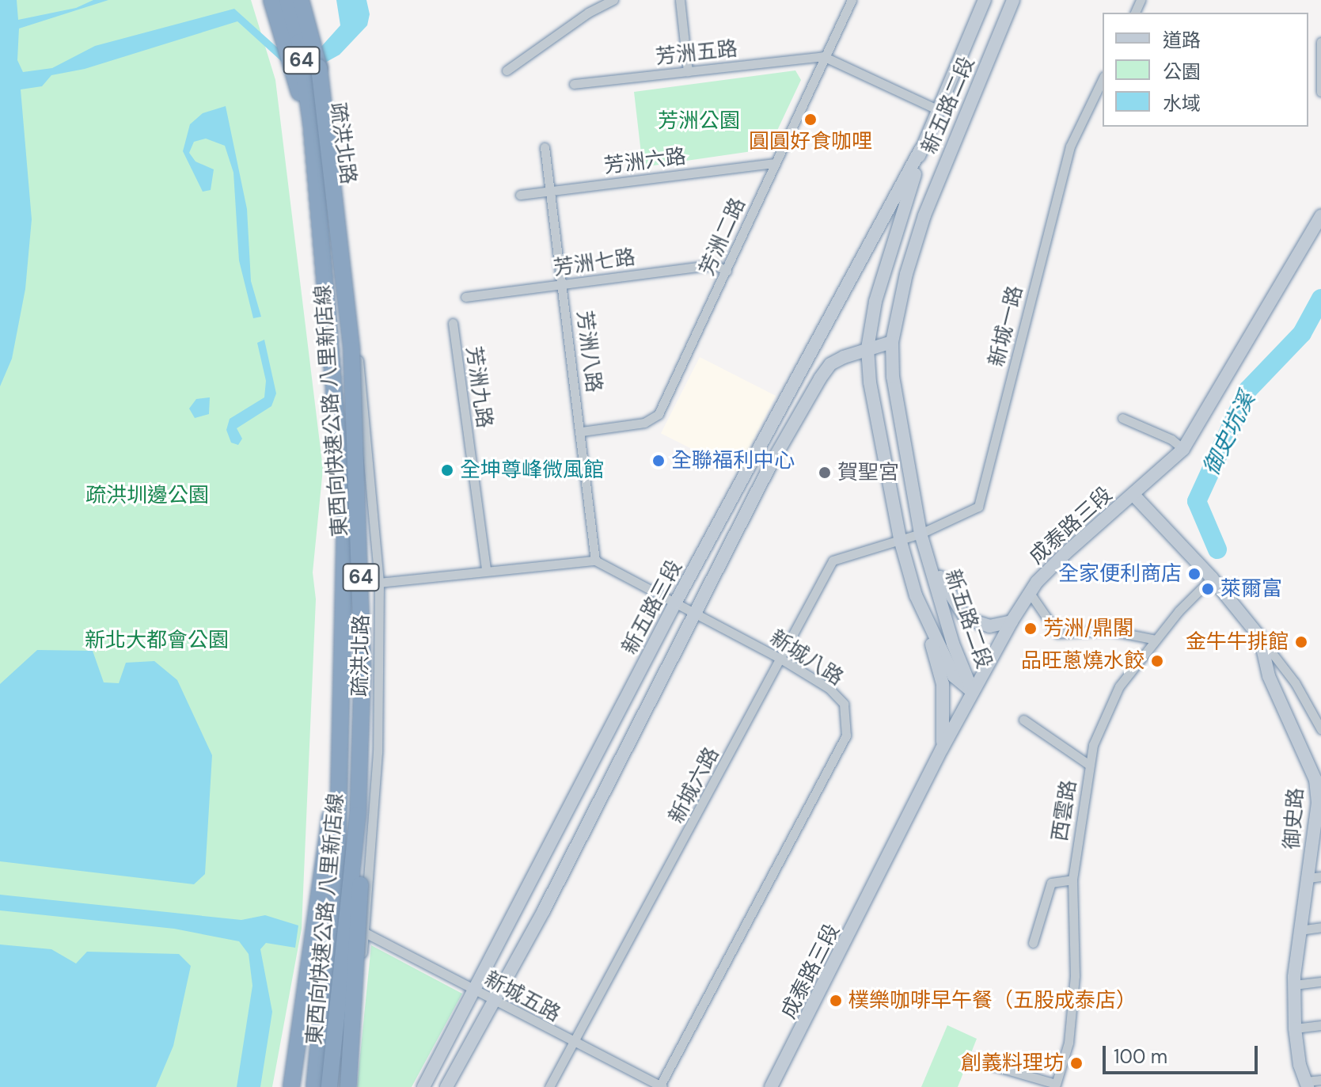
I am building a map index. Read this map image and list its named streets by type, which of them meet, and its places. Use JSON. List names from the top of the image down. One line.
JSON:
{"streets":{"highway":["64","東西向快速公路 八里新店線"],"main road":["新五路二段","成泰路三段","新五路三段","御史路"],"street":["芳洲五路","疏洪北路","芳洲六路","芳洲二路","芳洲七路","新城一路","芳洲八路","芳洲九路","新城八路","新城六路","西雲路","新城五路"]},"crossings":[["芳洲五路","芳洲二路"],["新五路二段","新城一路"],["新五路二段","成泰路三段"],["新五路二段","新五路三段"],["新五路二段","新城六路"],["疏洪北路","東西向快速公路 八里新店線"],["疏洪北路","新城五路"],["芳洲六路","芳洲二路"],["芳洲六路","芳洲八路"],["芳洲二路","芳洲七路"],["芳洲二路","芳洲八路"],["芳洲七路","芳洲八路"],["新城一路","新城六路"],["芳洲八路","新城八路"],["成泰路三段","御史路"],["新五路三段","新城八路"],["新五路三段","新城五路"],["新城八路","新城六路"],["新城八路","新城五路"],["新城六路","新城五路"],["西雲路","御史路"]],"water":["御史坑溪"],"parks":["芳洲公園","疏洪圳邊公園","新北大都會公園"],"places":["圓圓好食咖哩","全聯福利中心","全坤尊峰微風館","賀聖宮","全家便利商店","萊爾富","芳洲/鼎閣","金牛牛排館","品旺蔥燒水餃","樸樂咖啡早午餐（五股成泰店）","創義料理坊"],"legend":["道路","公園","水域"],"scale_bar":"100 m"}
